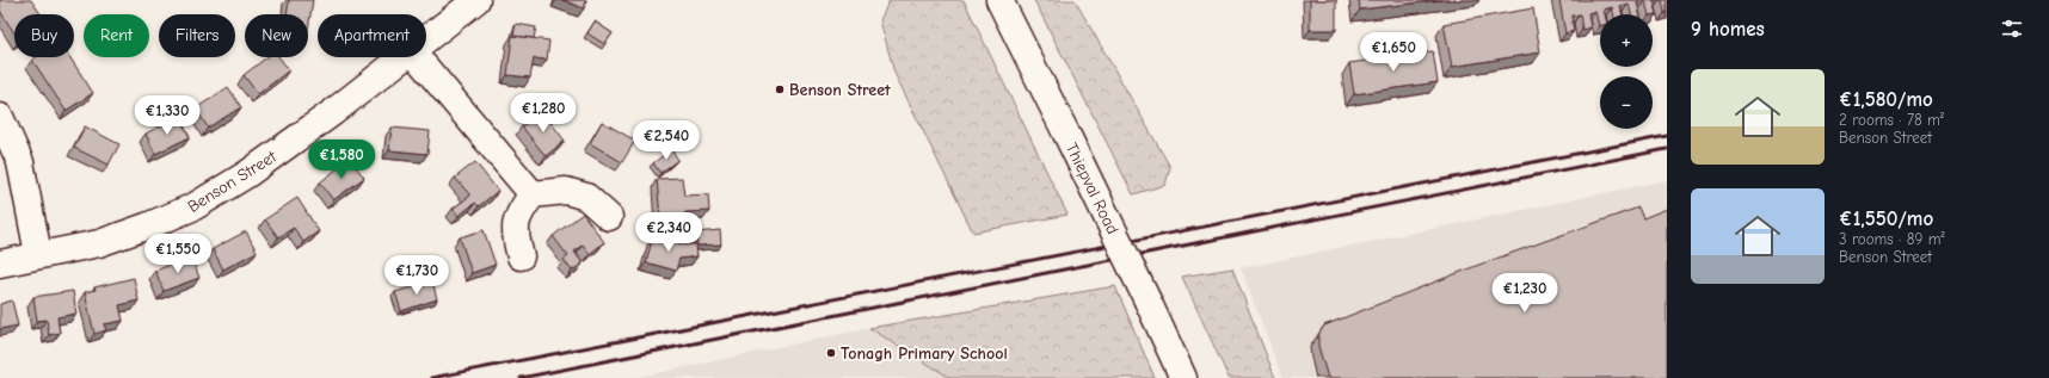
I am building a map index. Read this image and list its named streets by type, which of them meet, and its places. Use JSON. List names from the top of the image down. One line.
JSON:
{"streets":{"street":["Benson Street","Thiepval Road"]},"places":["Benson Street","Tonagh Primary School"],"page":{"heading":"9 homes","map_buttons":["+","−"],"chip":["Buy","Rent","Filters","New","Apartment"],"price":["€1,650","€1,280","€1,330","€2,540","€1,580","€2,340","€1,550","€1,730","€1,230"],"list":[{"name":"€1,580/mo","note":"2 rooms · 78 m² · Benson Street"},{"name":"€1,550/mo","note":"3 rooms · 89 m² · Benson Street"}]}}
